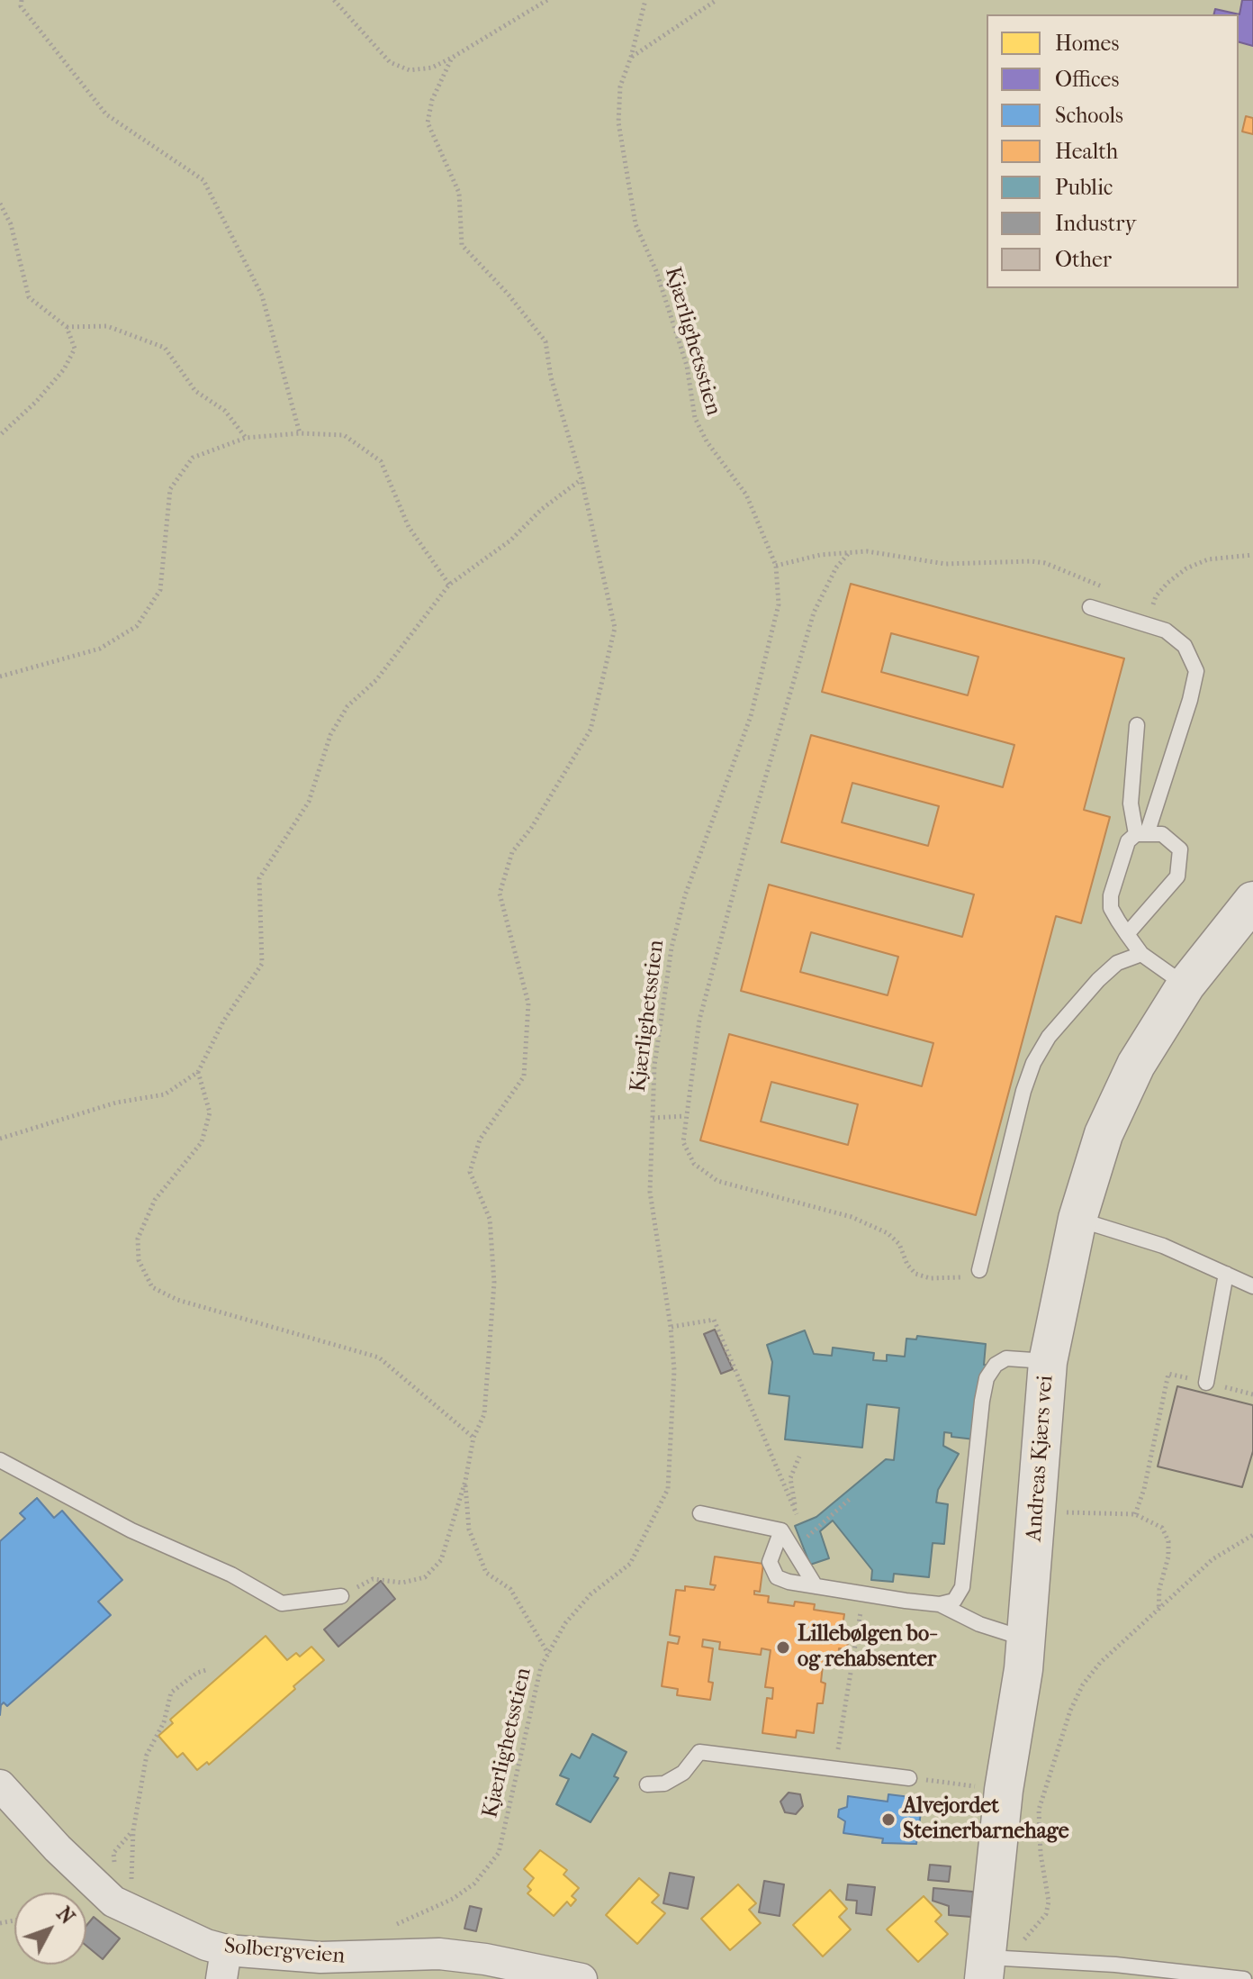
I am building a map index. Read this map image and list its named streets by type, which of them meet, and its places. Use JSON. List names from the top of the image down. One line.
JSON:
{"streets":{"street":["Andreas Kjærs vei","Solbergveien"],"path":["Kjærlighetsstien"]},"places":["Lillebølgen bo- og rehabsenter","Alvejordet Steinerbarnehage"],"legend":["Homes","Offices","Schools","Health","Public","Industry","Other"],"north":"top right"}
